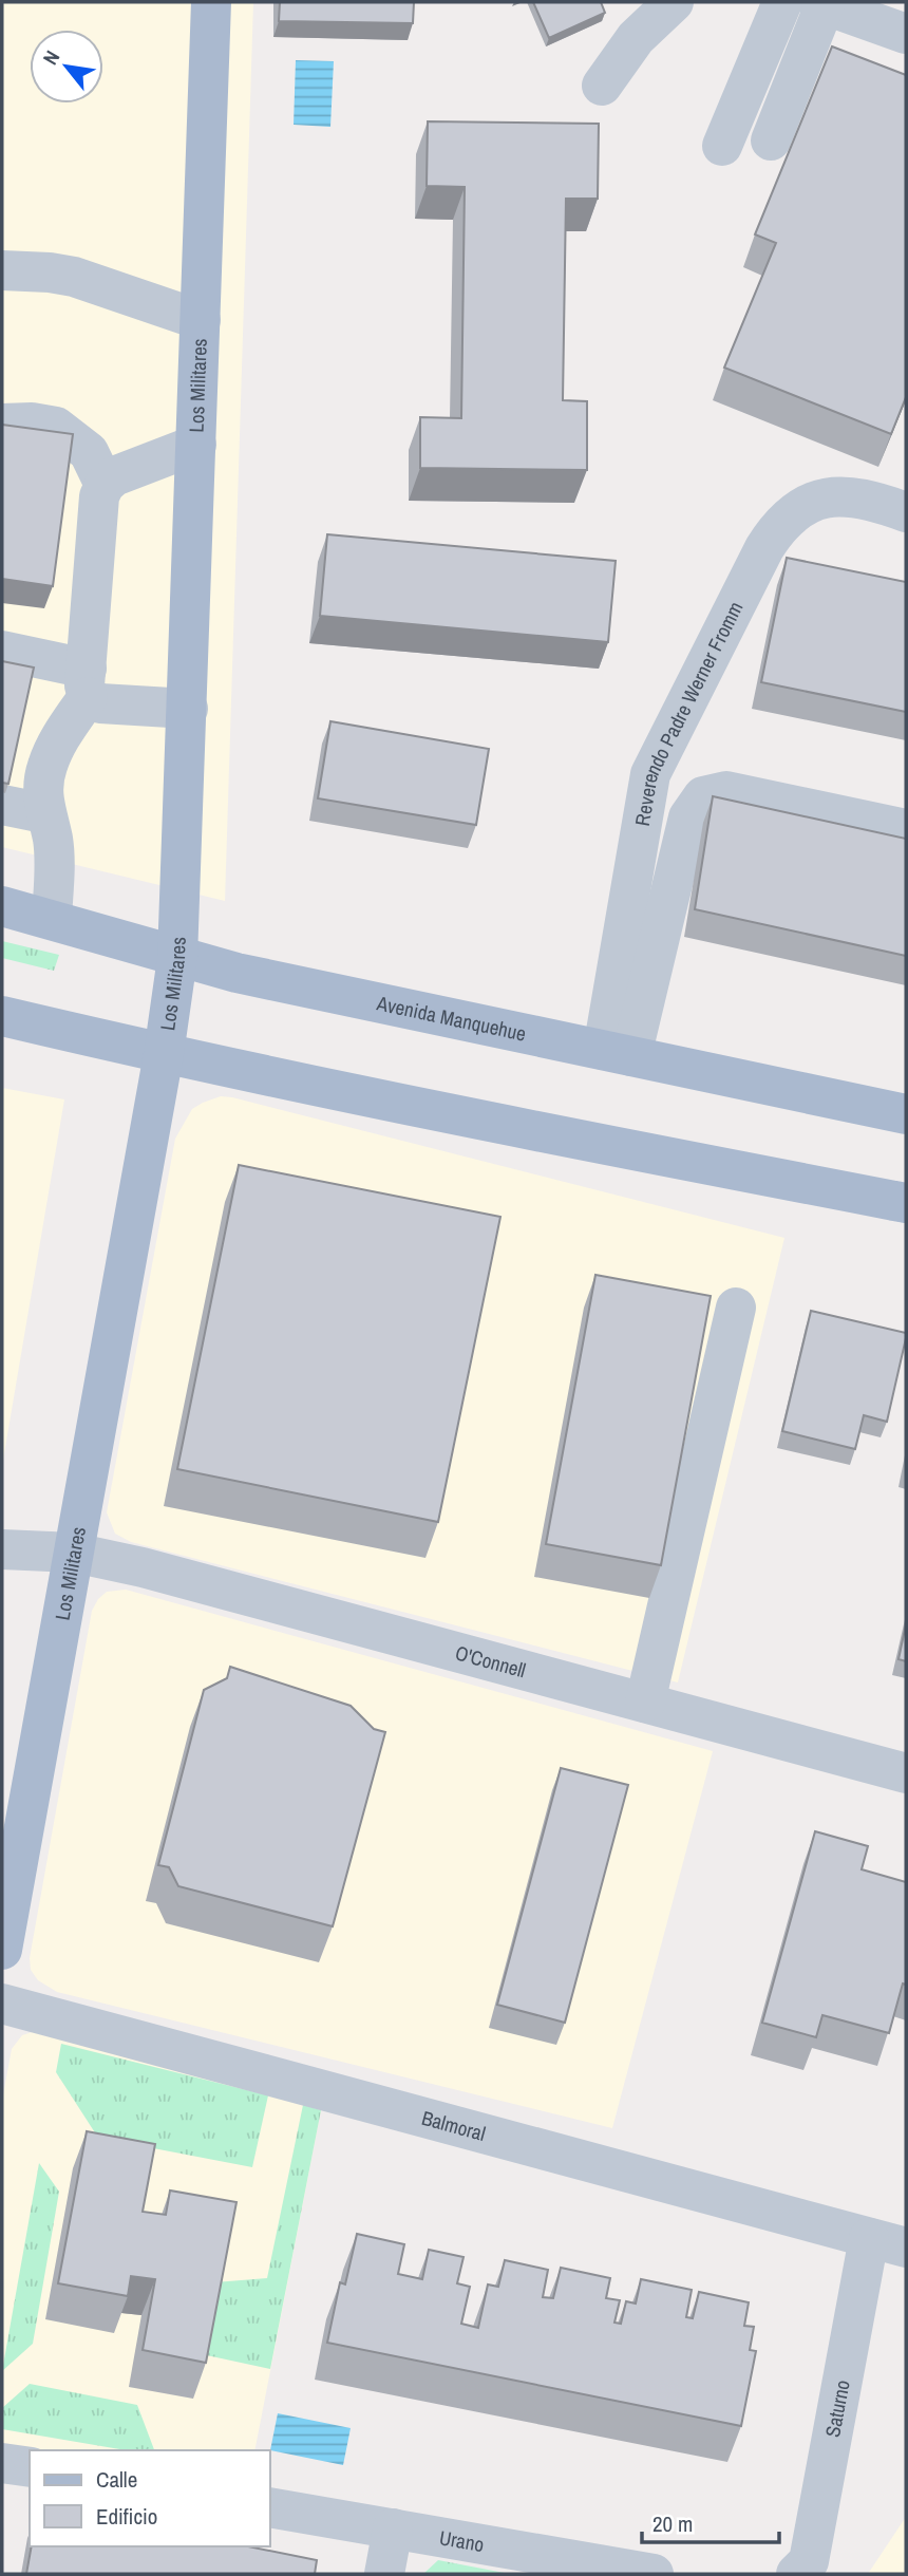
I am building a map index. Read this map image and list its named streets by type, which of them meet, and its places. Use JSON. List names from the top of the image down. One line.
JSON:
{"streets":{"main road":["Los Militares","Avenida Manquehue"],"street":["Reverendo Padre Werner Fromm","O'Connell","Balmoral","Saturno","Urano"]},"crossings":[["Los Militares","Avenida Manquehue"],["Los Militares","O'Connell"],["Reverendo Padre Werner Fromm","Avenida Manquehue"],["Balmoral","Saturno"]],"legend":["Calle","Edificio"],"scale_bar":"20 m","north":"top left"}
